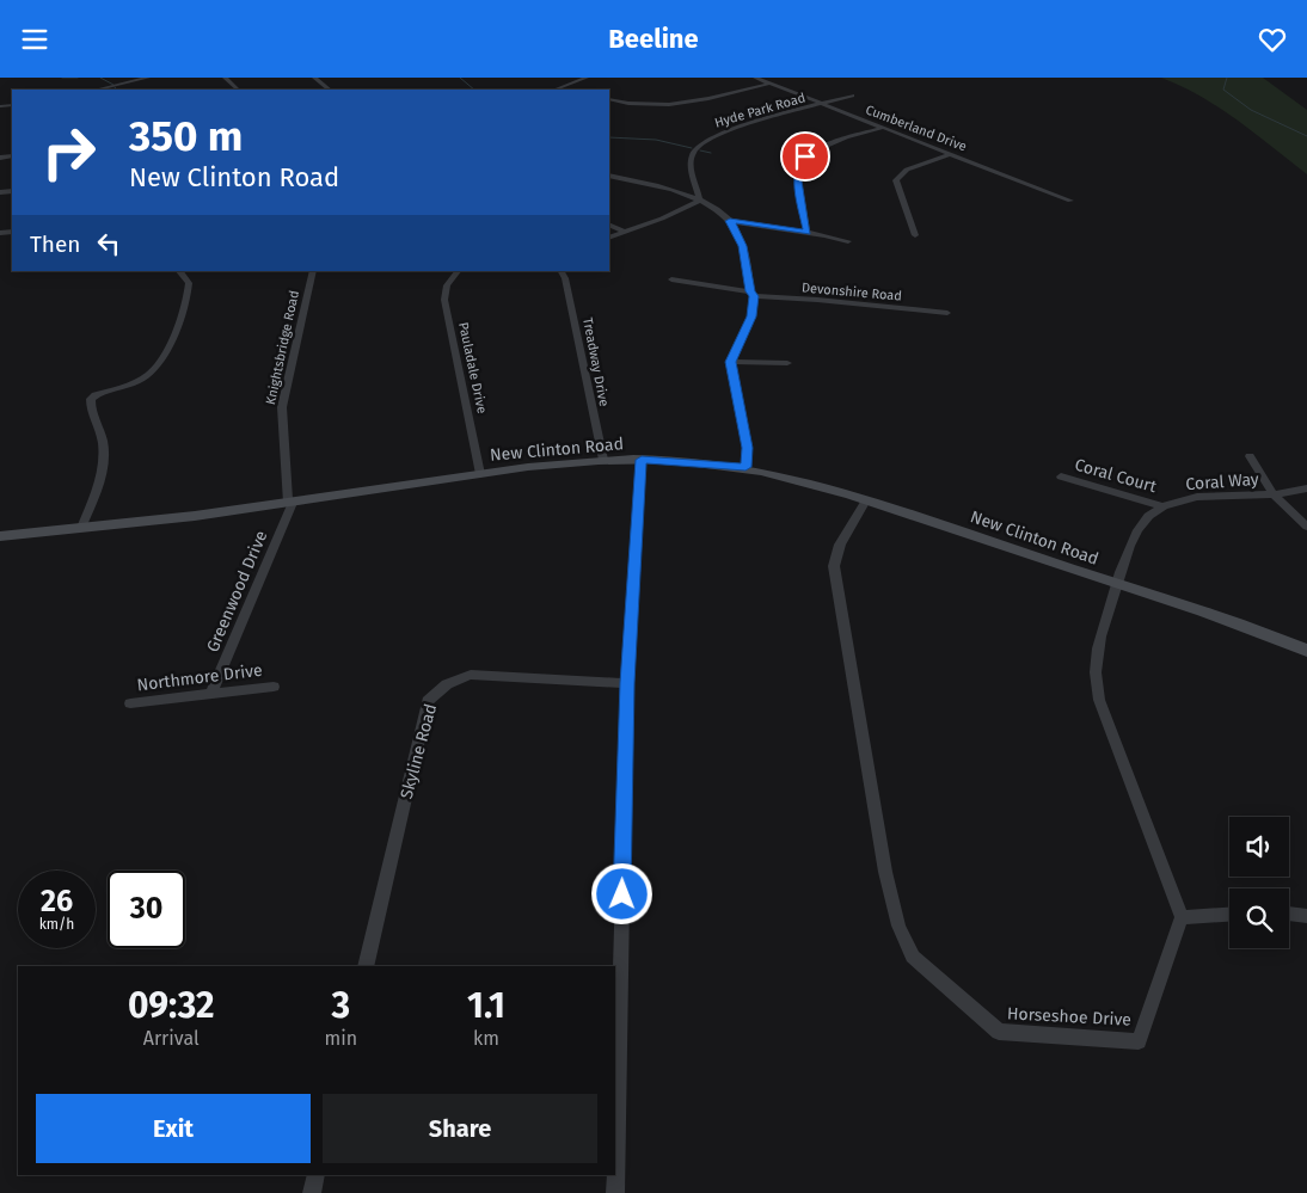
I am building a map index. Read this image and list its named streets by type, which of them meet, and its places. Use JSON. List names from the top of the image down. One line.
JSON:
{"streets":{"street":["Hyde Park Road","Cumberland Drive","Devonshire Road","Knightsbridge Road","Treadway Drive","Pauladale Drive","New Clinton Road","Coral Court","Coral Way","Greenwood Drive","Northmore Drive","Skyline Road","Horseshoe Drive"]},"crossings":[["Hyde Park Road","Cumberland Drive"],["Knightsbridge Road","New Clinton Road"],["Knightsbridge Road","Greenwood Drive"],["Treadway Drive","New Clinton Road"],["Pauladale Drive","New Clinton Road"],["New Clinton Road","Greenwood Drive"],["New Clinton Road","Horseshoe Drive"],["Coral Court","Coral Way"],["Greenwood Drive","Northmore Drive"]],"page":{"header":"Beeline","turn":["350 m","New Clinton Road"],"then":"Then","speed":"26 km/h","limit":"30","eta":["09:32","Arrival","3","min","1.1","km"],"buttons":["Exit","Share"]}}
